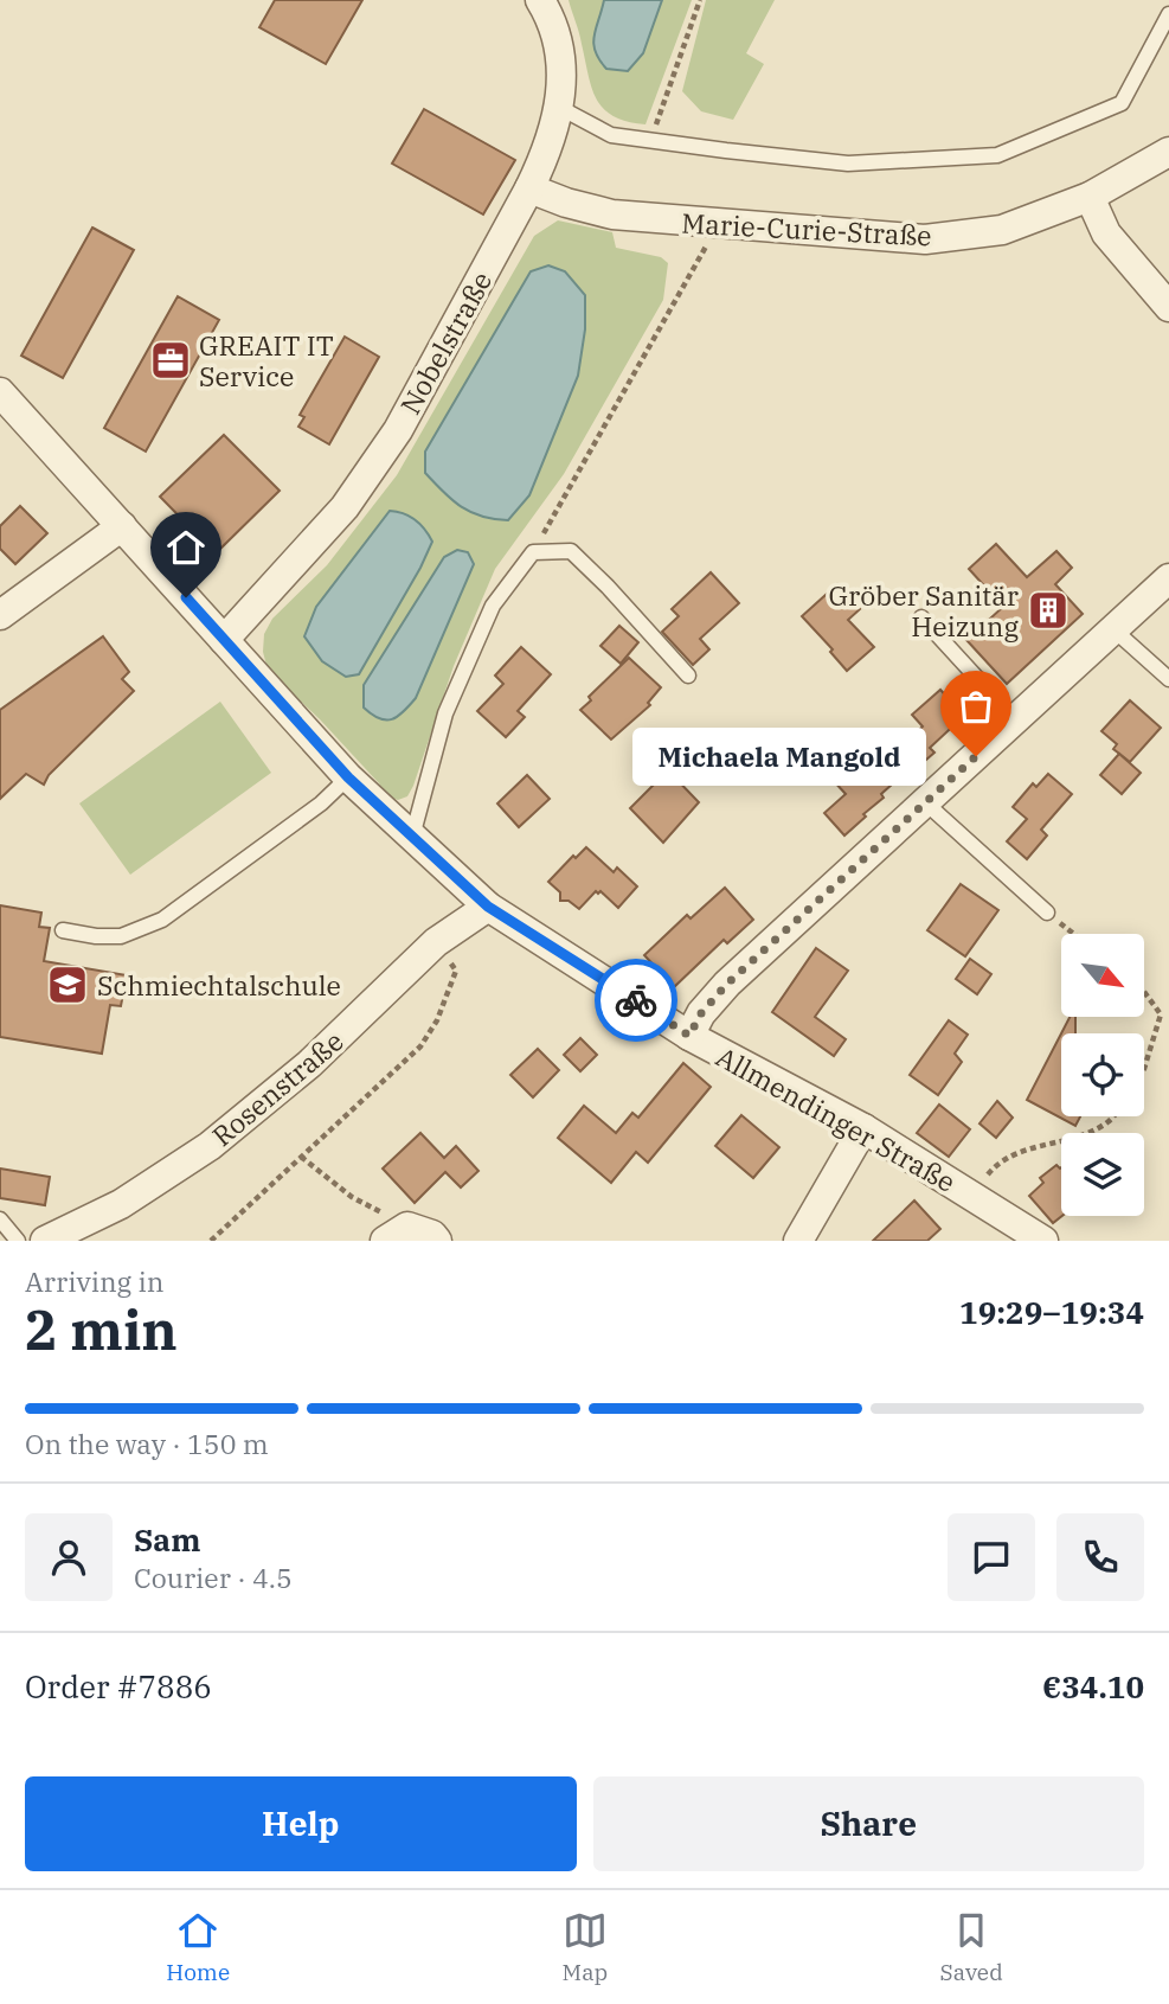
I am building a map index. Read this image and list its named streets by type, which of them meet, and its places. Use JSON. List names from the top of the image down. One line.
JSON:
{"streets":{"street":["Marie-Curie-Straße","Nobelstraße","Rosenstraße","Allmendinger Straße"]},"crossings":[["Marie-Curie-Straße","Nobelstraße"],["Nobelstraße","Allmendinger Straße"],["Rosenstraße","Allmendinger Straße"]],"places":{"office":["GREAIT IT Service"],"building":["Gröber Sanitär Heizung"],"other":["Michaela Mangold"],"school or university":["Schmiechtalschule"]},"north":"bottom right","page":{"bubble":"Michaela Mangold","heading":["2 min","Arriving in","19:29–19:34"],"panel":["Sam","Courier · 4.5","Order #7886","€34.10"],"bar":"On the way · 150 m","buttons":["Help","Share"],"tabs":["Home","Map","Saved"]}}
